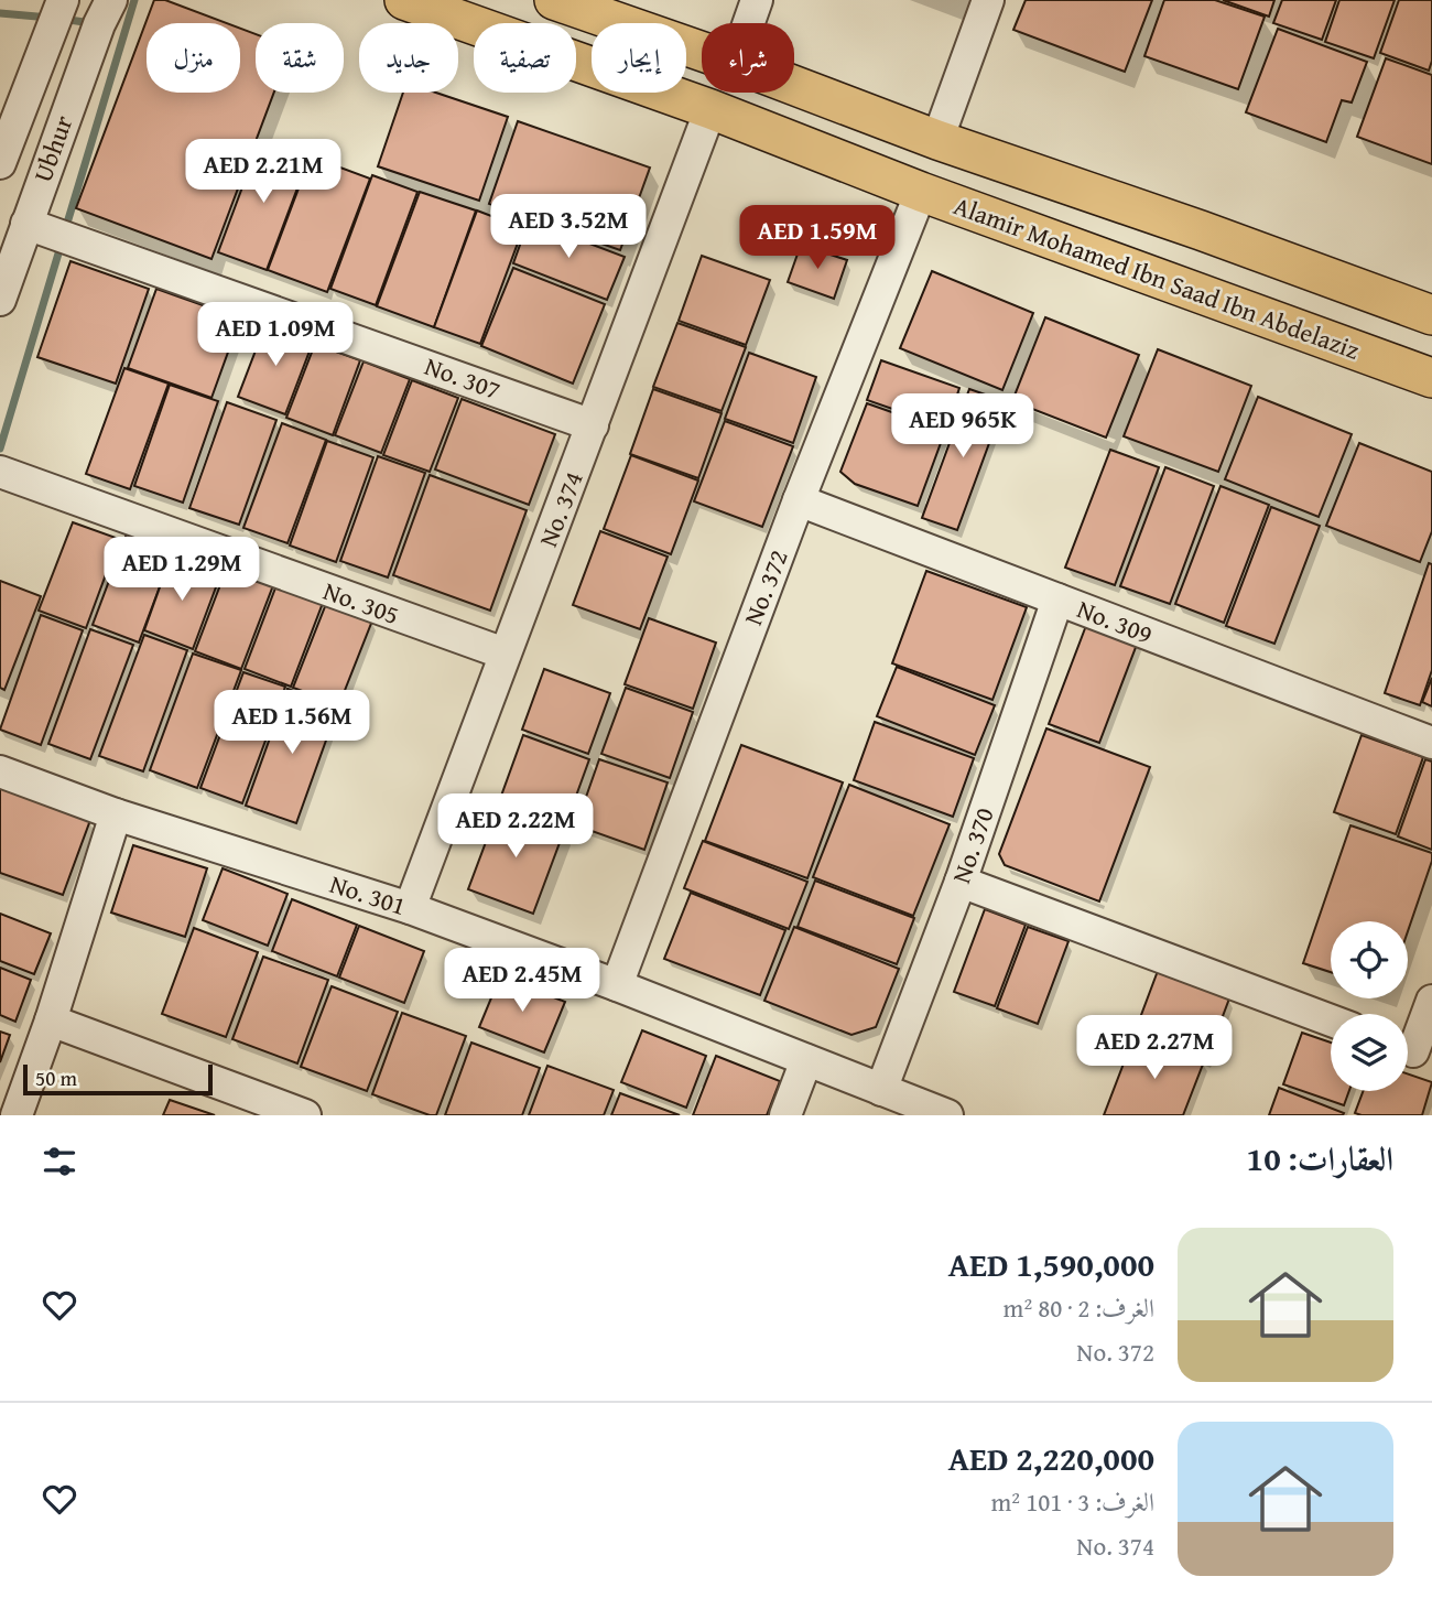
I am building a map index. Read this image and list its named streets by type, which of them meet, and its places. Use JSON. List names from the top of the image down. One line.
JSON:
{"streets":{"main road":["Alamir Mohamed Ibn Saad Ibn Abdelaziz"],"street":["Ubhur","No. 307","No. 374","No. 372","No. 305","No. 309","No. 370","No. 301"]},"crossings":[["Ubhur","No. 307"],["Alamir Mohamed Ibn Saad Ibn Abdelaziz","No. 374"],["Alamir Mohamed Ibn Saad Ibn Abdelaziz","No. 372"],["No. 307","No. 374"],["No. 374","No. 305"],["No. 374","No. 301"],["No. 372","No. 309"],["No. 372","No. 301"],["No. 309","No. 370"],["No. 370","No. 301"]],"scale_bar":"50 m","page":{"chip":["شراء","إيجار","تصفية","جديد","شقة","منزل"],"price":["AED 2.21M","AED 3.52M","AED 1.59M","AED 1.09M","AED 965K","AED 1.29M","AED 1.56M","AED 2.22M","AED 2.45M","AED 2.27M"],"scale":"50 m","heading":"العقارات: 10","list":[{"name":"AED 1,590,000","note":"الغرف: 2 · 80 m² · No. 372"},{"name":"AED 2,220,000","note":"الغرف: 3 · 101 m² · No. 374"}]}}
